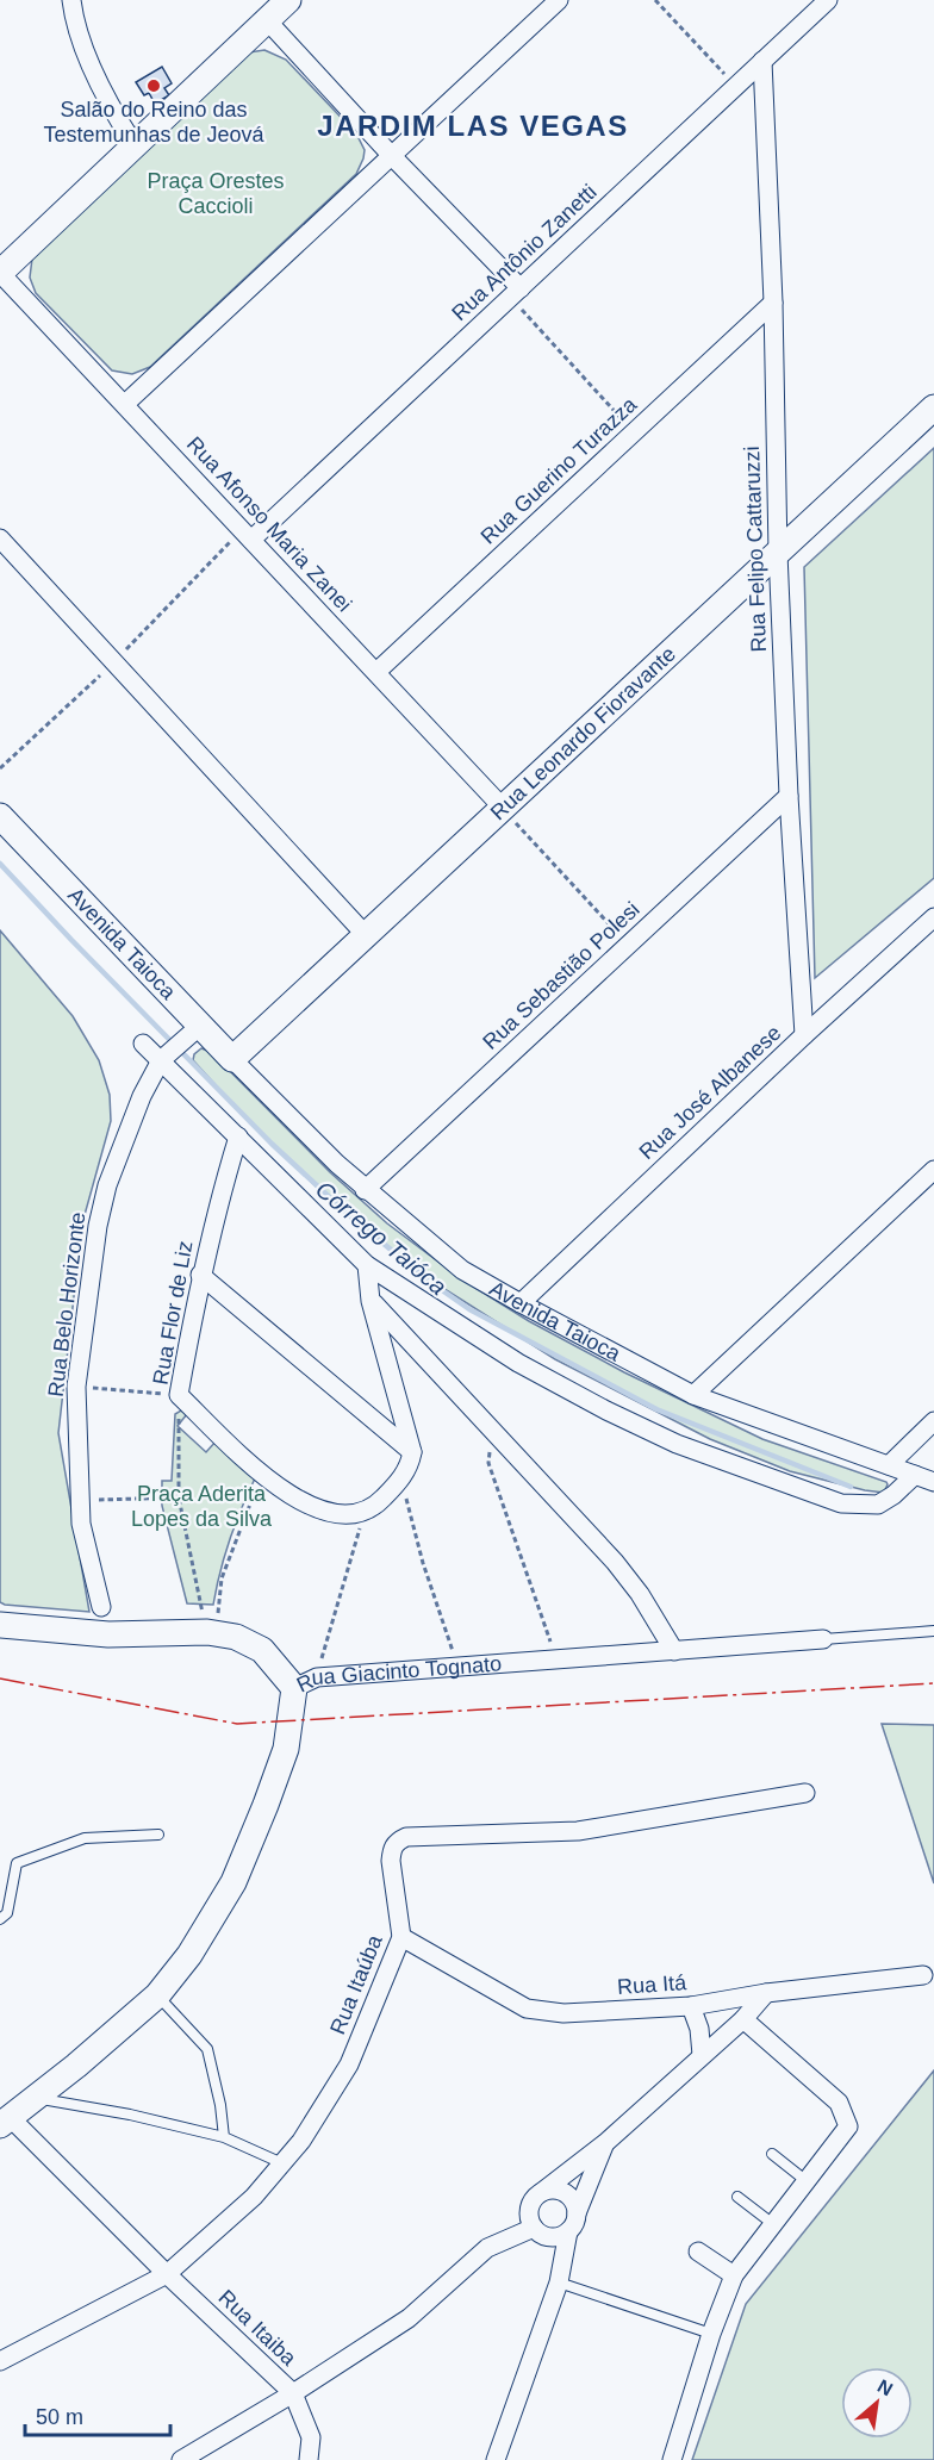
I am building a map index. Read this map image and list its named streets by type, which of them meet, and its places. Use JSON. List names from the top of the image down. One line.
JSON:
{"streets":{"street":["Rua Antônio Zanetti","Rua Guerino Turazza","Rua Afonso Maria Zanei","Rua Felipo Cattaruzzi","Rua Leonardo Fioravante","Avenida Taioca","Rua Sebastião Polesi","Rua José Albanese","Rua Belo Horizonte","Rua Flor de Liz","Rua Giacinto Tognato","Rua Itaúba","Rua Itá","Rua Itaiba"]},"crossings":[["Rua Antônio Zanetti","Rua Afonso Maria Zanei"],["Rua Antônio Zanetti","Rua Felipo Cattaruzzi"],["Rua Guerino Turazza","Rua Afonso Maria Zanei"],["Rua Guerino Turazza","Rua Felipo Cattaruzzi"],["Rua Afonso Maria Zanei","Rua Leonardo Fioravante"],["Rua Felipo Cattaruzzi","Rua Leonardo Fioravante"],["Rua Felipo Cattaruzzi","Rua Sebastião Polesi"],["Rua Felipo Cattaruzzi","Rua José Albanese"],["Rua Leonardo Fioravante","Avenida Taioca"],["Avenida Taioca","Rua Sebastião Polesi"],["Avenida Taioca","Rua José Albanese"],["Rua Itaúba","Rua Itá"],["Rua Itaúba","Rua Itaiba"]],"districts":["JARDIM LAS VEGAS"],"water":["Córrego Taióca"],"parks":["Praça Orestes Caccioli","Praça Aderita Lopes da Silva"],"places":["Salão do Reino das Testemunhas de Jeová"],"scale_bar":"50 m","north":"top right"}
